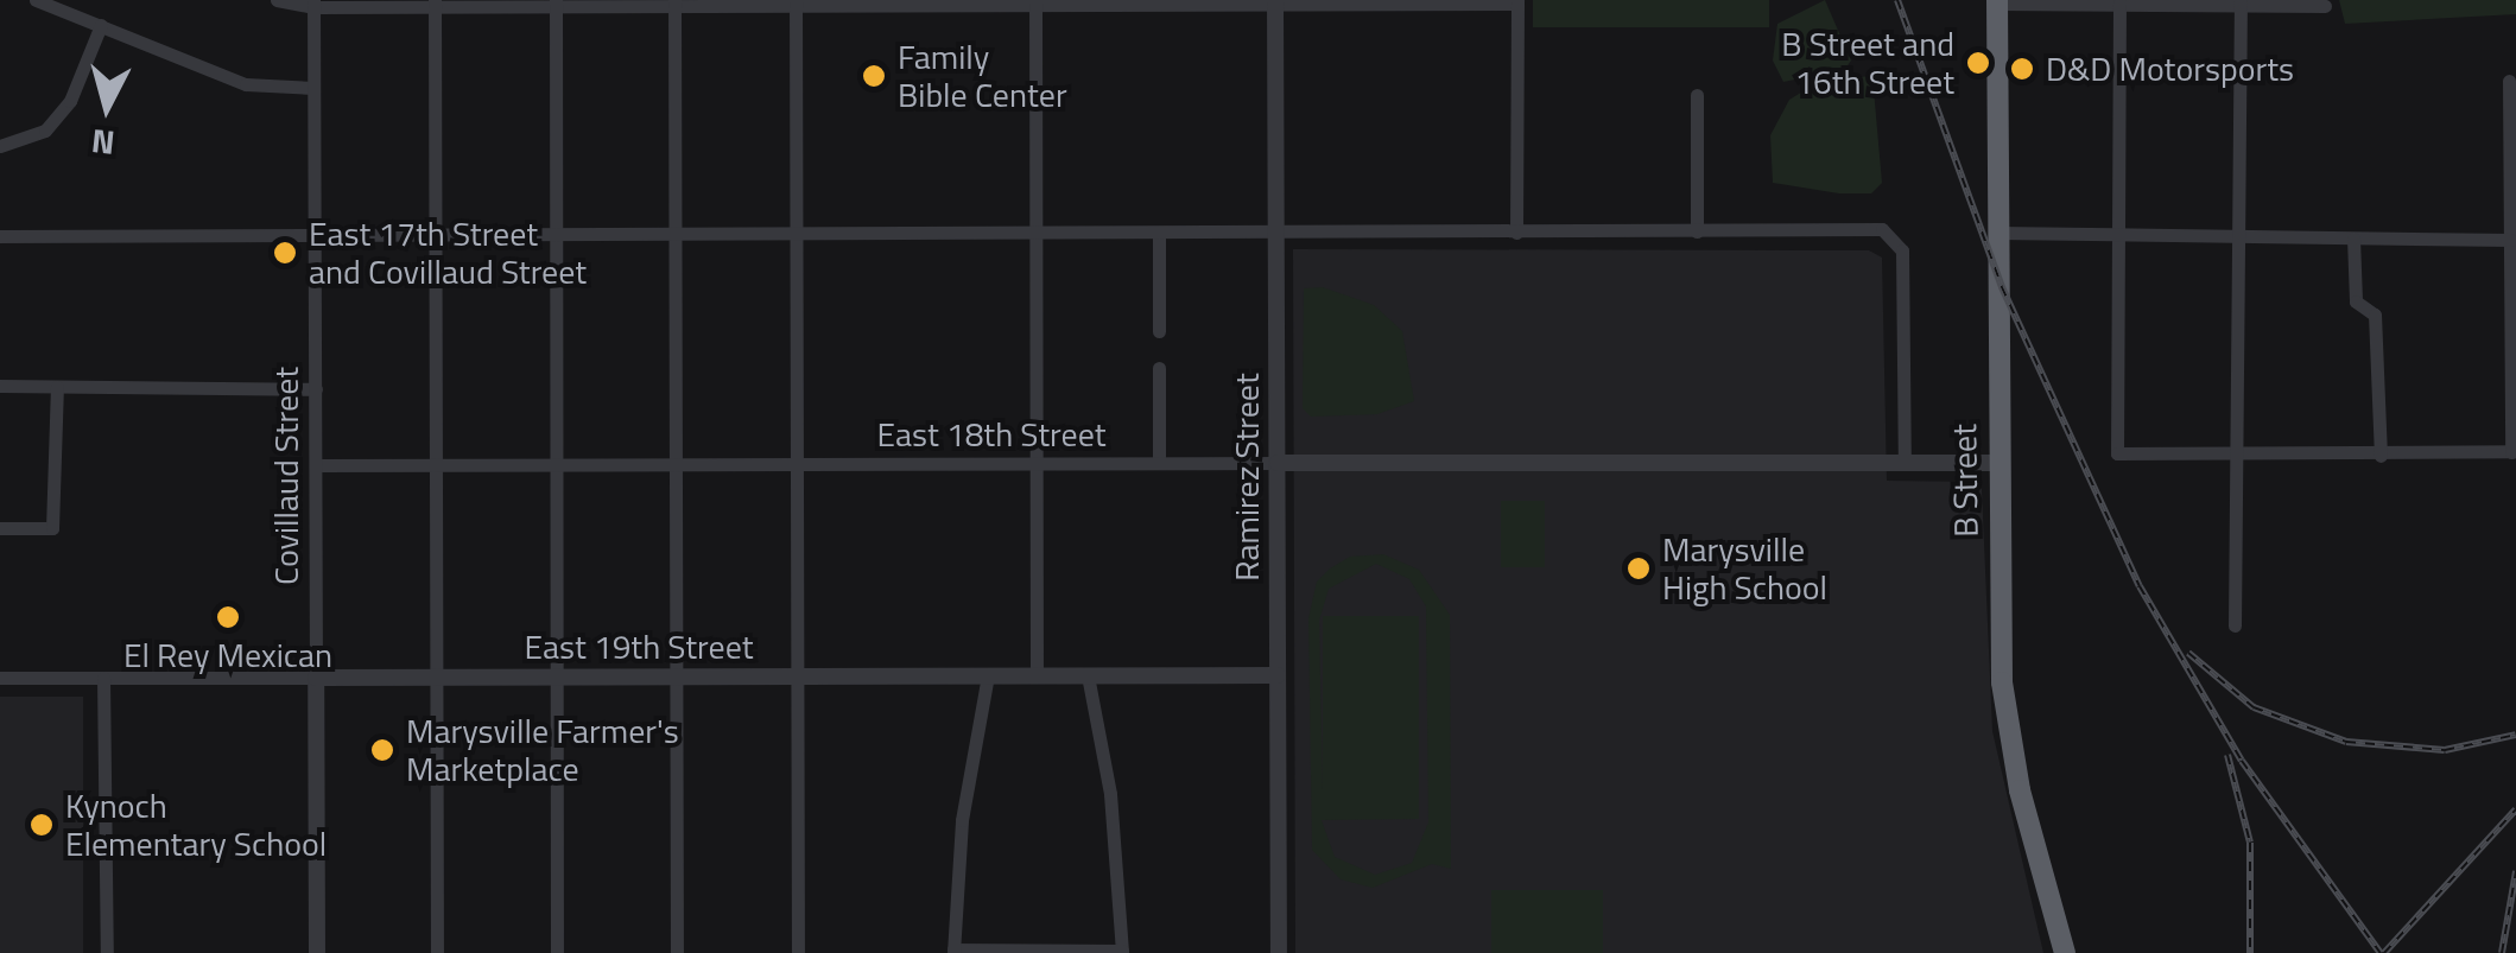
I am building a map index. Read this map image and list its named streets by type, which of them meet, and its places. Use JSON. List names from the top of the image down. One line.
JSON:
{"streets":{"highway":["B Street"],"street":["East 18th Street","Covillaud Street","Ramirez Street","East 19th Street"]},"crossings":[["East 18th Street","Covillaud Street"],["East 18th Street","Ramirez Street"],["East 18th Street","B Street"],["Covillaud Street","East 19th Street"],["Ramirez Street","East 19th Street"]],"places":["B Street and 16th Street","D&D Motorsports","Family Bible Center","East 17th Street and Covillaud Street","Marysville High School","El Rey Mexican","Marysville Farmer's Marketplace","Kynoch Elementary School"],"north":"bottom"}
